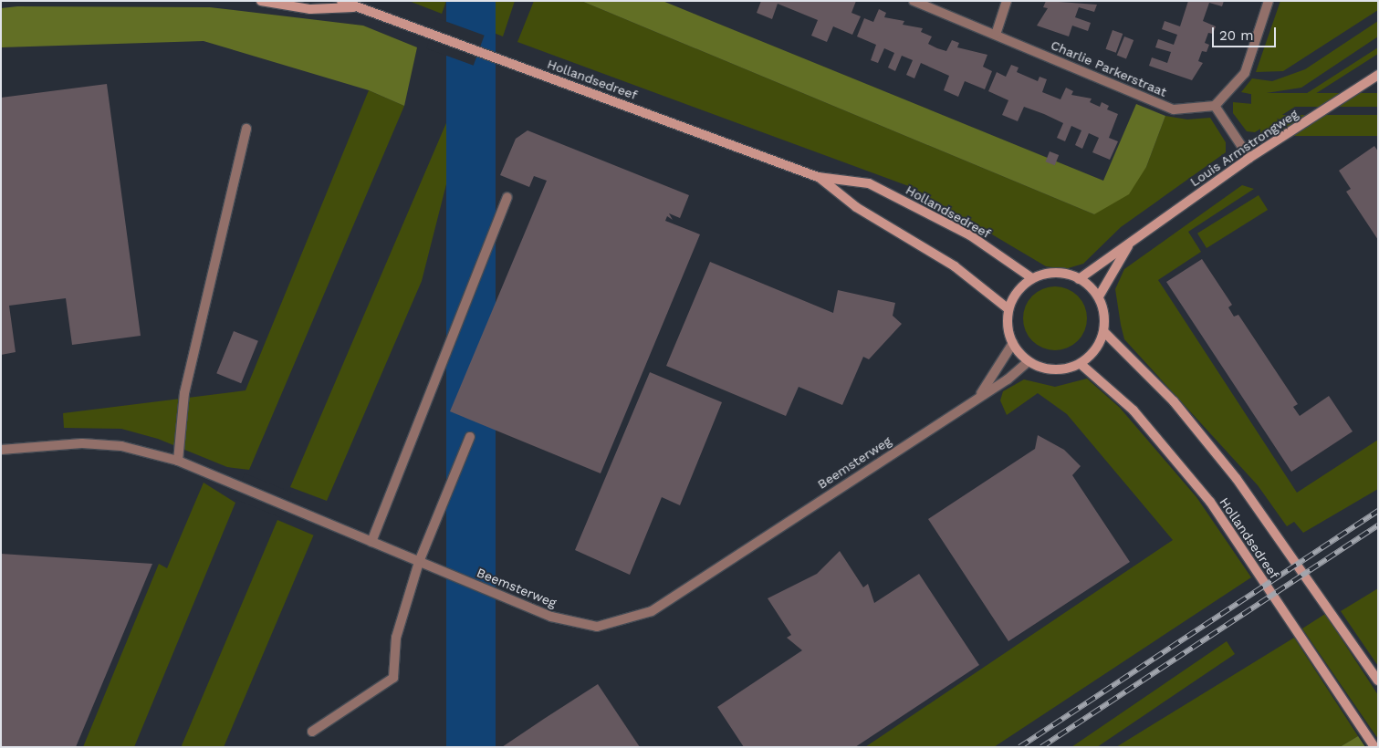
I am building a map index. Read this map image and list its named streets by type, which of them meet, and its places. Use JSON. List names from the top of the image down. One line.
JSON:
{"streets":{"main road":["Hollandsedreef","Louis Armstrongweg"],"street":["Charlie Parkerstraat","Beemsterweg"]},"crossings":[["Hollandsedreef","Louis Armstrongweg"],["Hollandsedreef","Beemsterweg"],["Louis Armstrongweg","Beemsterweg"]],"scale_bar":"20 m"}
